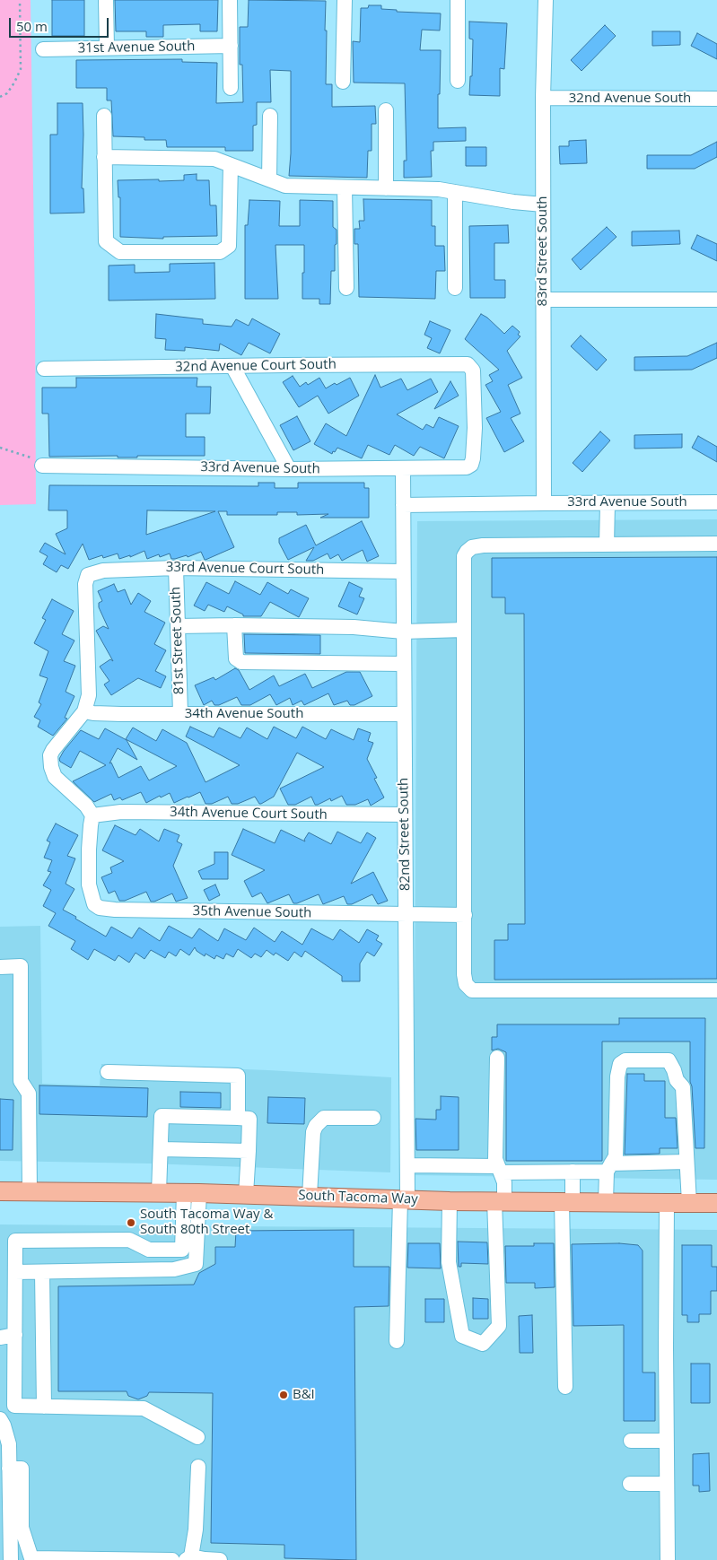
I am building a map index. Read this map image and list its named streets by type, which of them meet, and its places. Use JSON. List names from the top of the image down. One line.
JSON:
{"streets":{"main road":["South Tacoma Way"],"street":["31st Avenue South","32nd Avenue South","83rd Street South","32nd Avenue Court South","33rd Avenue South","33rd Avenue Court South","81st Street South","34th Avenue South","34th Avenue Court South","82nd Street South","35th Avenue South"]},"crossings":[["32nd Avenue South","83rd Street South"],["83rd Street South","33rd Avenue South"],["32nd Avenue Court South","33rd Avenue South"],["33rd Avenue South","82nd Street South"],["33rd Avenue Court South","81st Street South"],["33rd Avenue Court South","34th Avenue South"],["33rd Avenue Court South","82nd Street South"],["81st Street South","34th Avenue South"],["34th Avenue South","82nd Street South"],["34th Avenue Court South","82nd Street South"],["34th Avenue Court South","35th Avenue South"],["82nd Street South","35th Avenue South"],["82nd Street South","South Tacoma Way"]],"places":["South Tacoma Way & South 80th Street","B&I"],"scale_bar":"50 m"}
